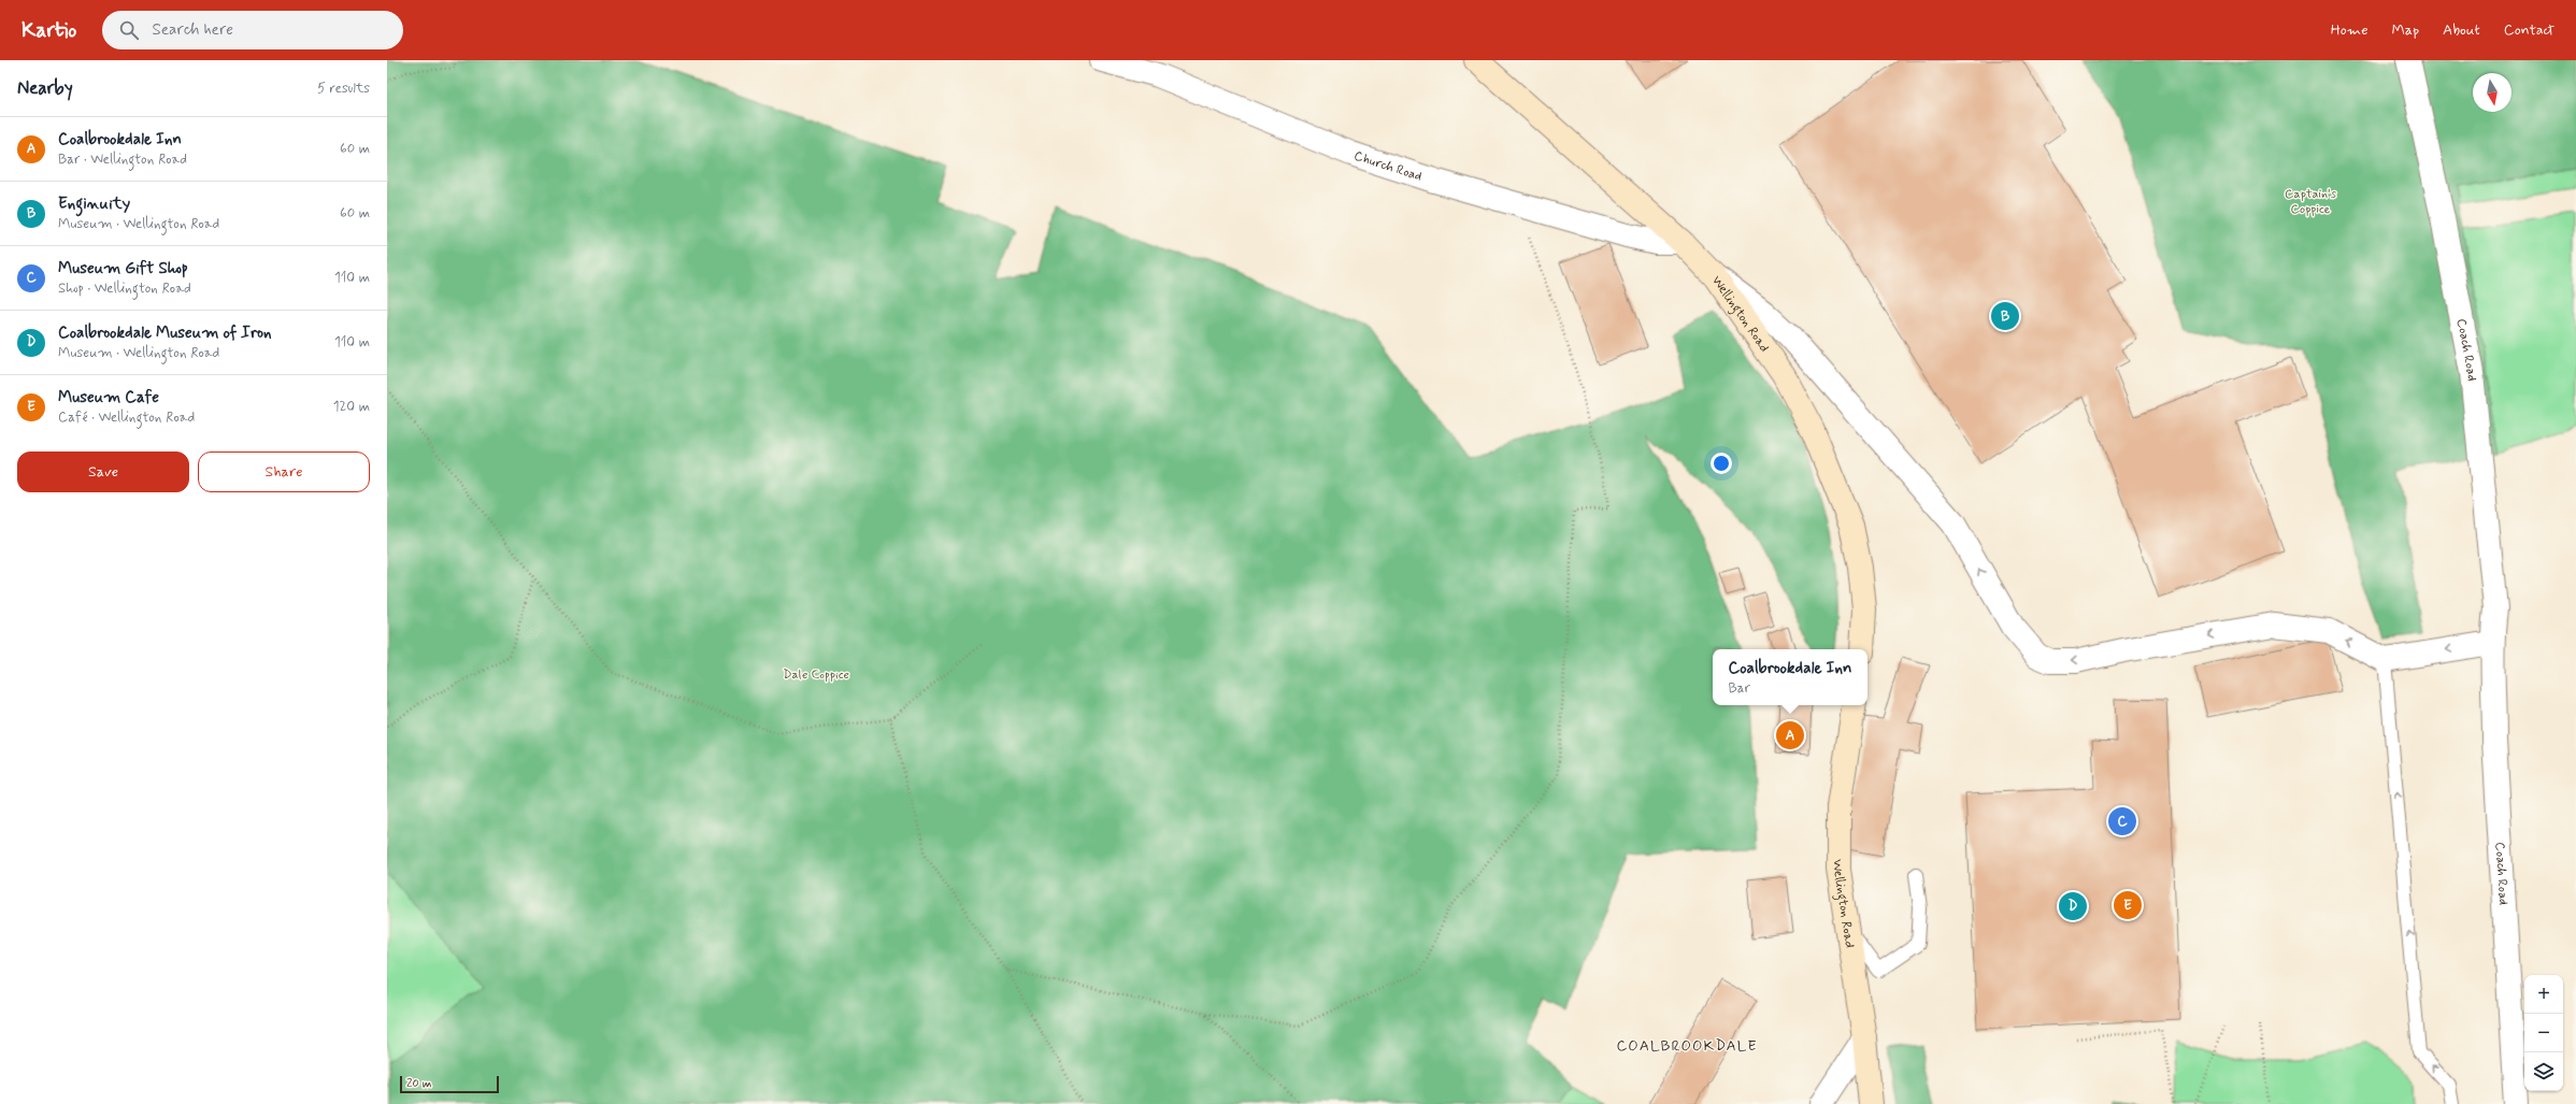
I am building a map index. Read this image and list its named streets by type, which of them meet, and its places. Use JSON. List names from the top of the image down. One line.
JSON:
{"streets":{"street":["Church Road","Wellington Road","Coach Road"]},"crossings":[["Church Road","Wellington Road"]],"districts":["COALBROOKDALE"],"parks":["Captain's Coppice","Dale Coppice"],"scale_bar":"20 m","north":"bottom","page":{"header":"Kartio","search":"Search here","nav":["Home","Map","About","Contact"],"heading":["Nearby","5 results"],"list":[{"mark":"A","name":"Coalbrookdale Inn","note":"Bar · Wellington Road","value":"60 m"},{"mark":"B","name":"Enginuity","note":"Museum · Wellington Road","value":"60 m"},{"mark":"C","name":"Museum Gift Shop","note":"Shop · Wellington Road","value":"110 m"},{"mark":"D","name":"Coalbrookdale Museum of Iron","note":"Museum · Wellington Road","value":"110 m"},{"mark":"E","name":"Museum Cafe","note":"Café · Wellington Road","value":"120 m"}],"pins":["B","A","C","E","D"],"buttons":["Save","Share"],"popup":["Coalbrookdale Inn","Bar"],"map_buttons":["+","−"],"scale":"20 m"}}
